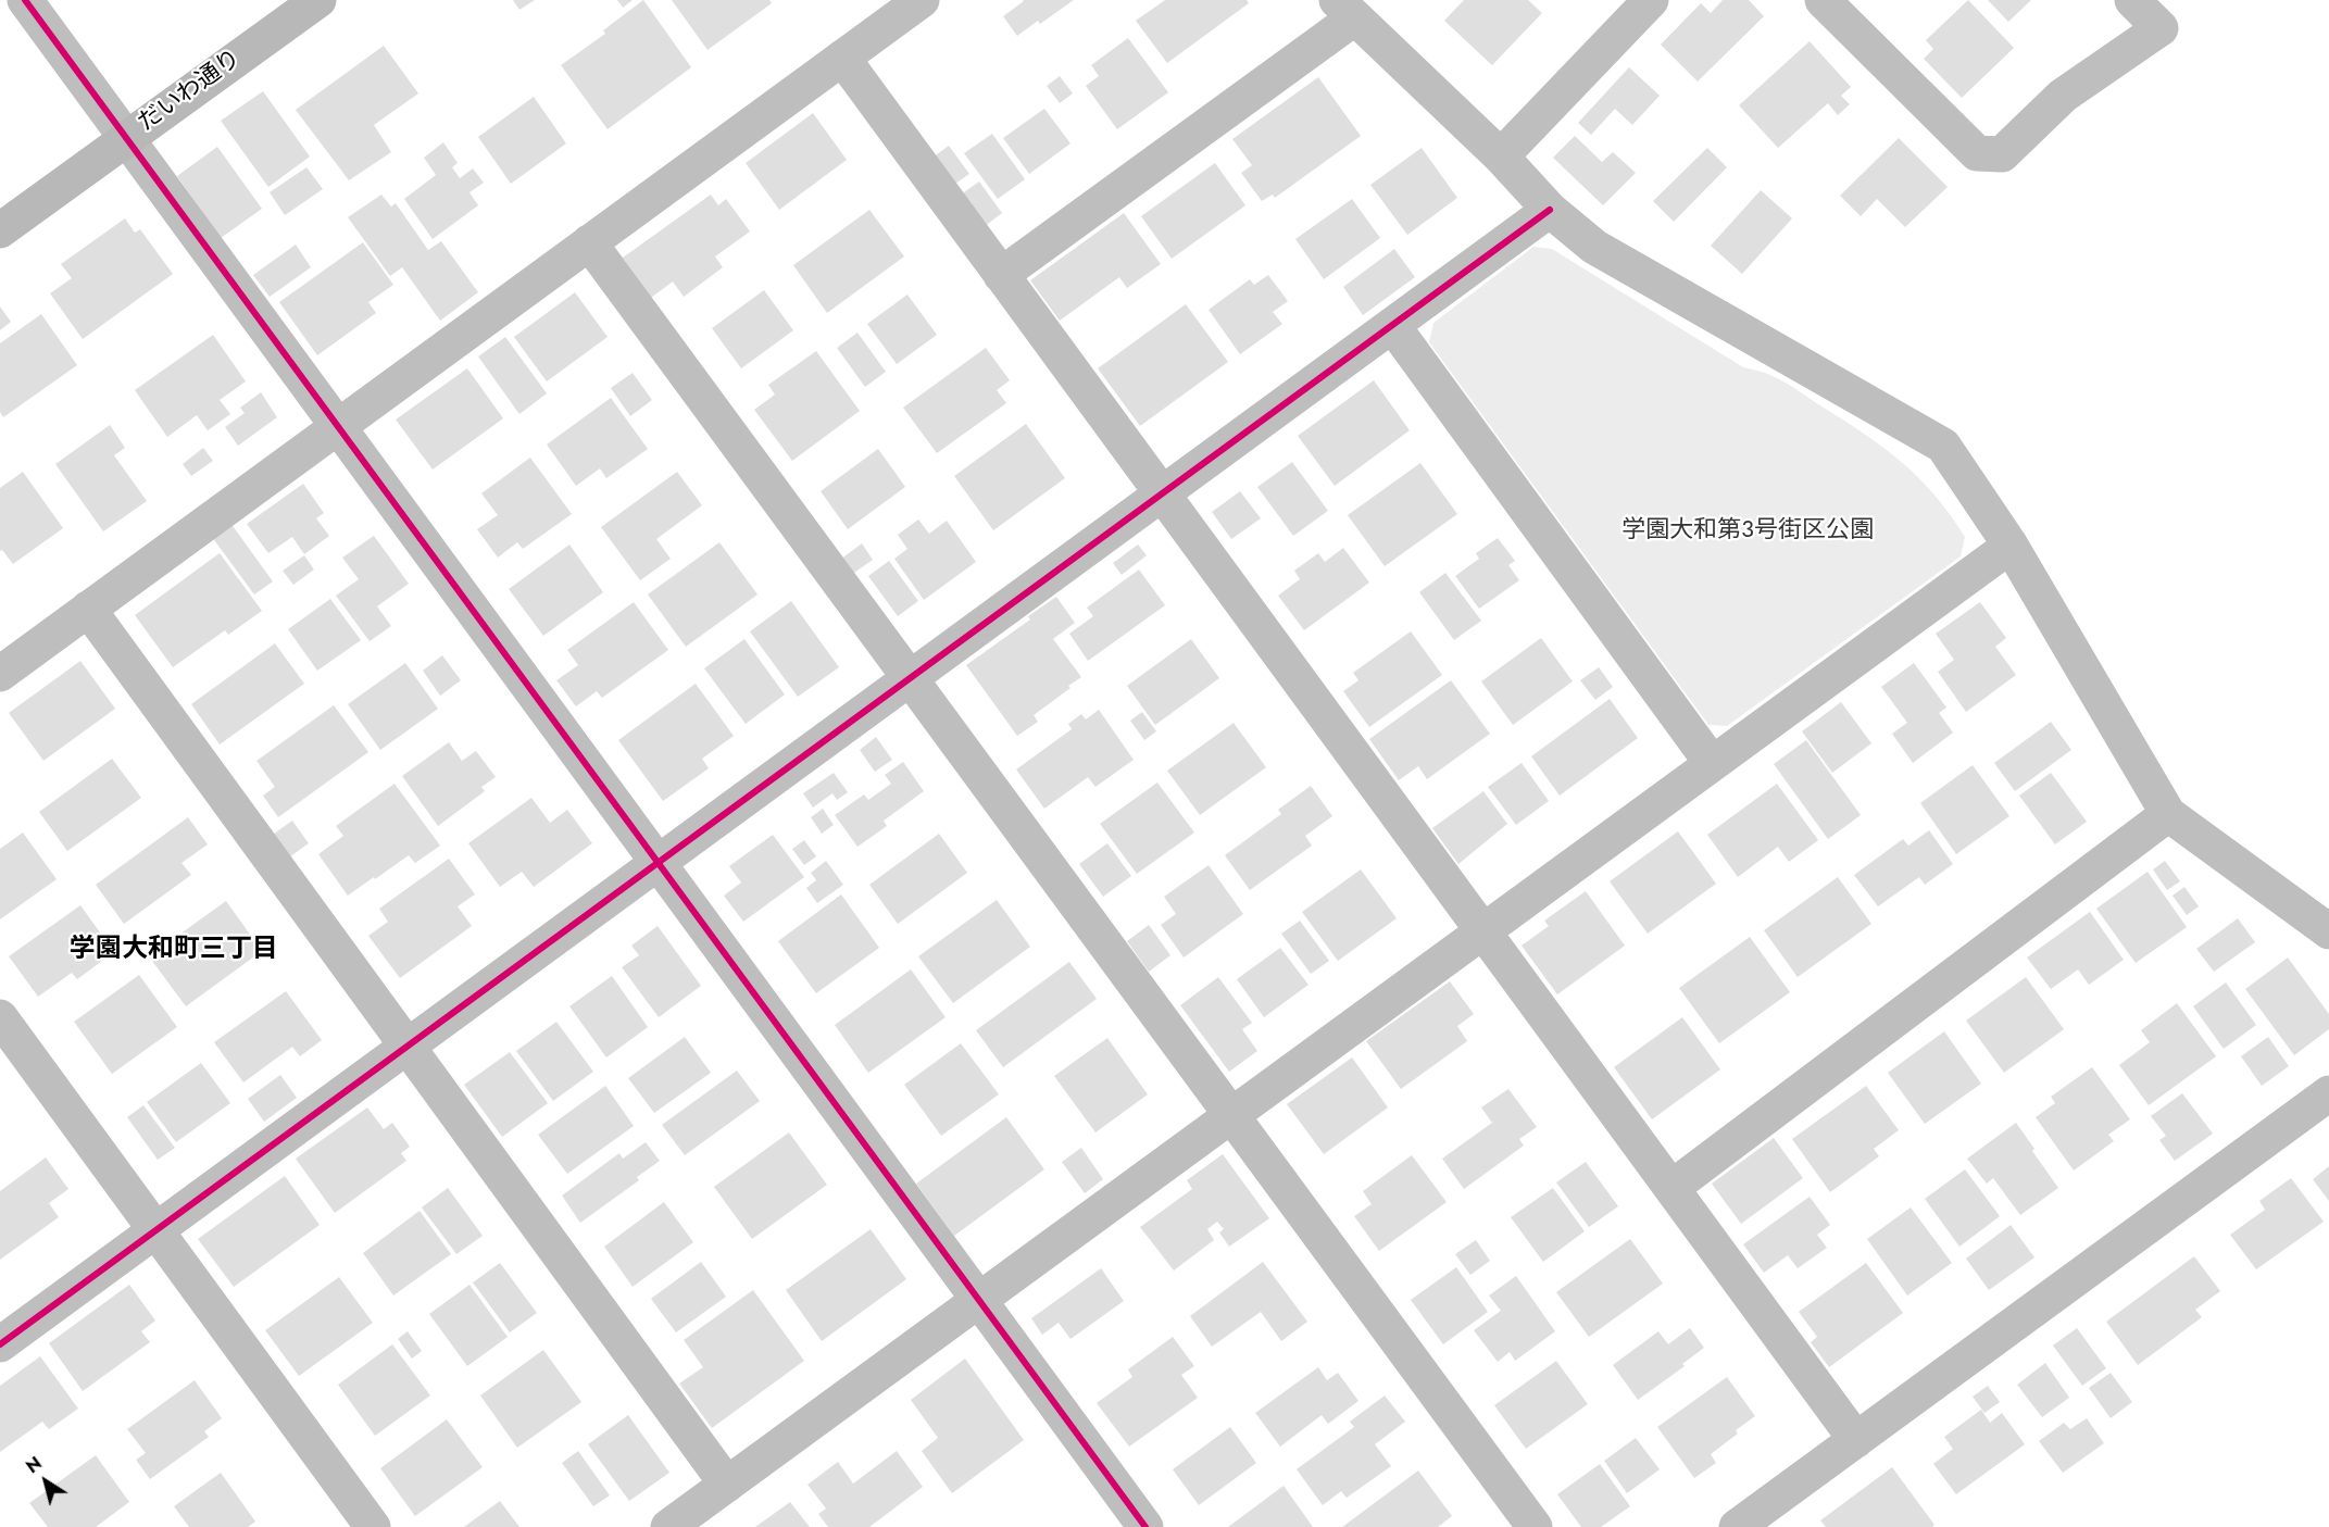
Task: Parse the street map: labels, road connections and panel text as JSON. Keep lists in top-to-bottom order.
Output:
{
  "streets": {
    "street": ["だいわ通り"]
  },
  "districts": ["学園大和町三丁目"],
  "parks": ["学園大和第3号街区公園"],
  "north": "top left"
}
